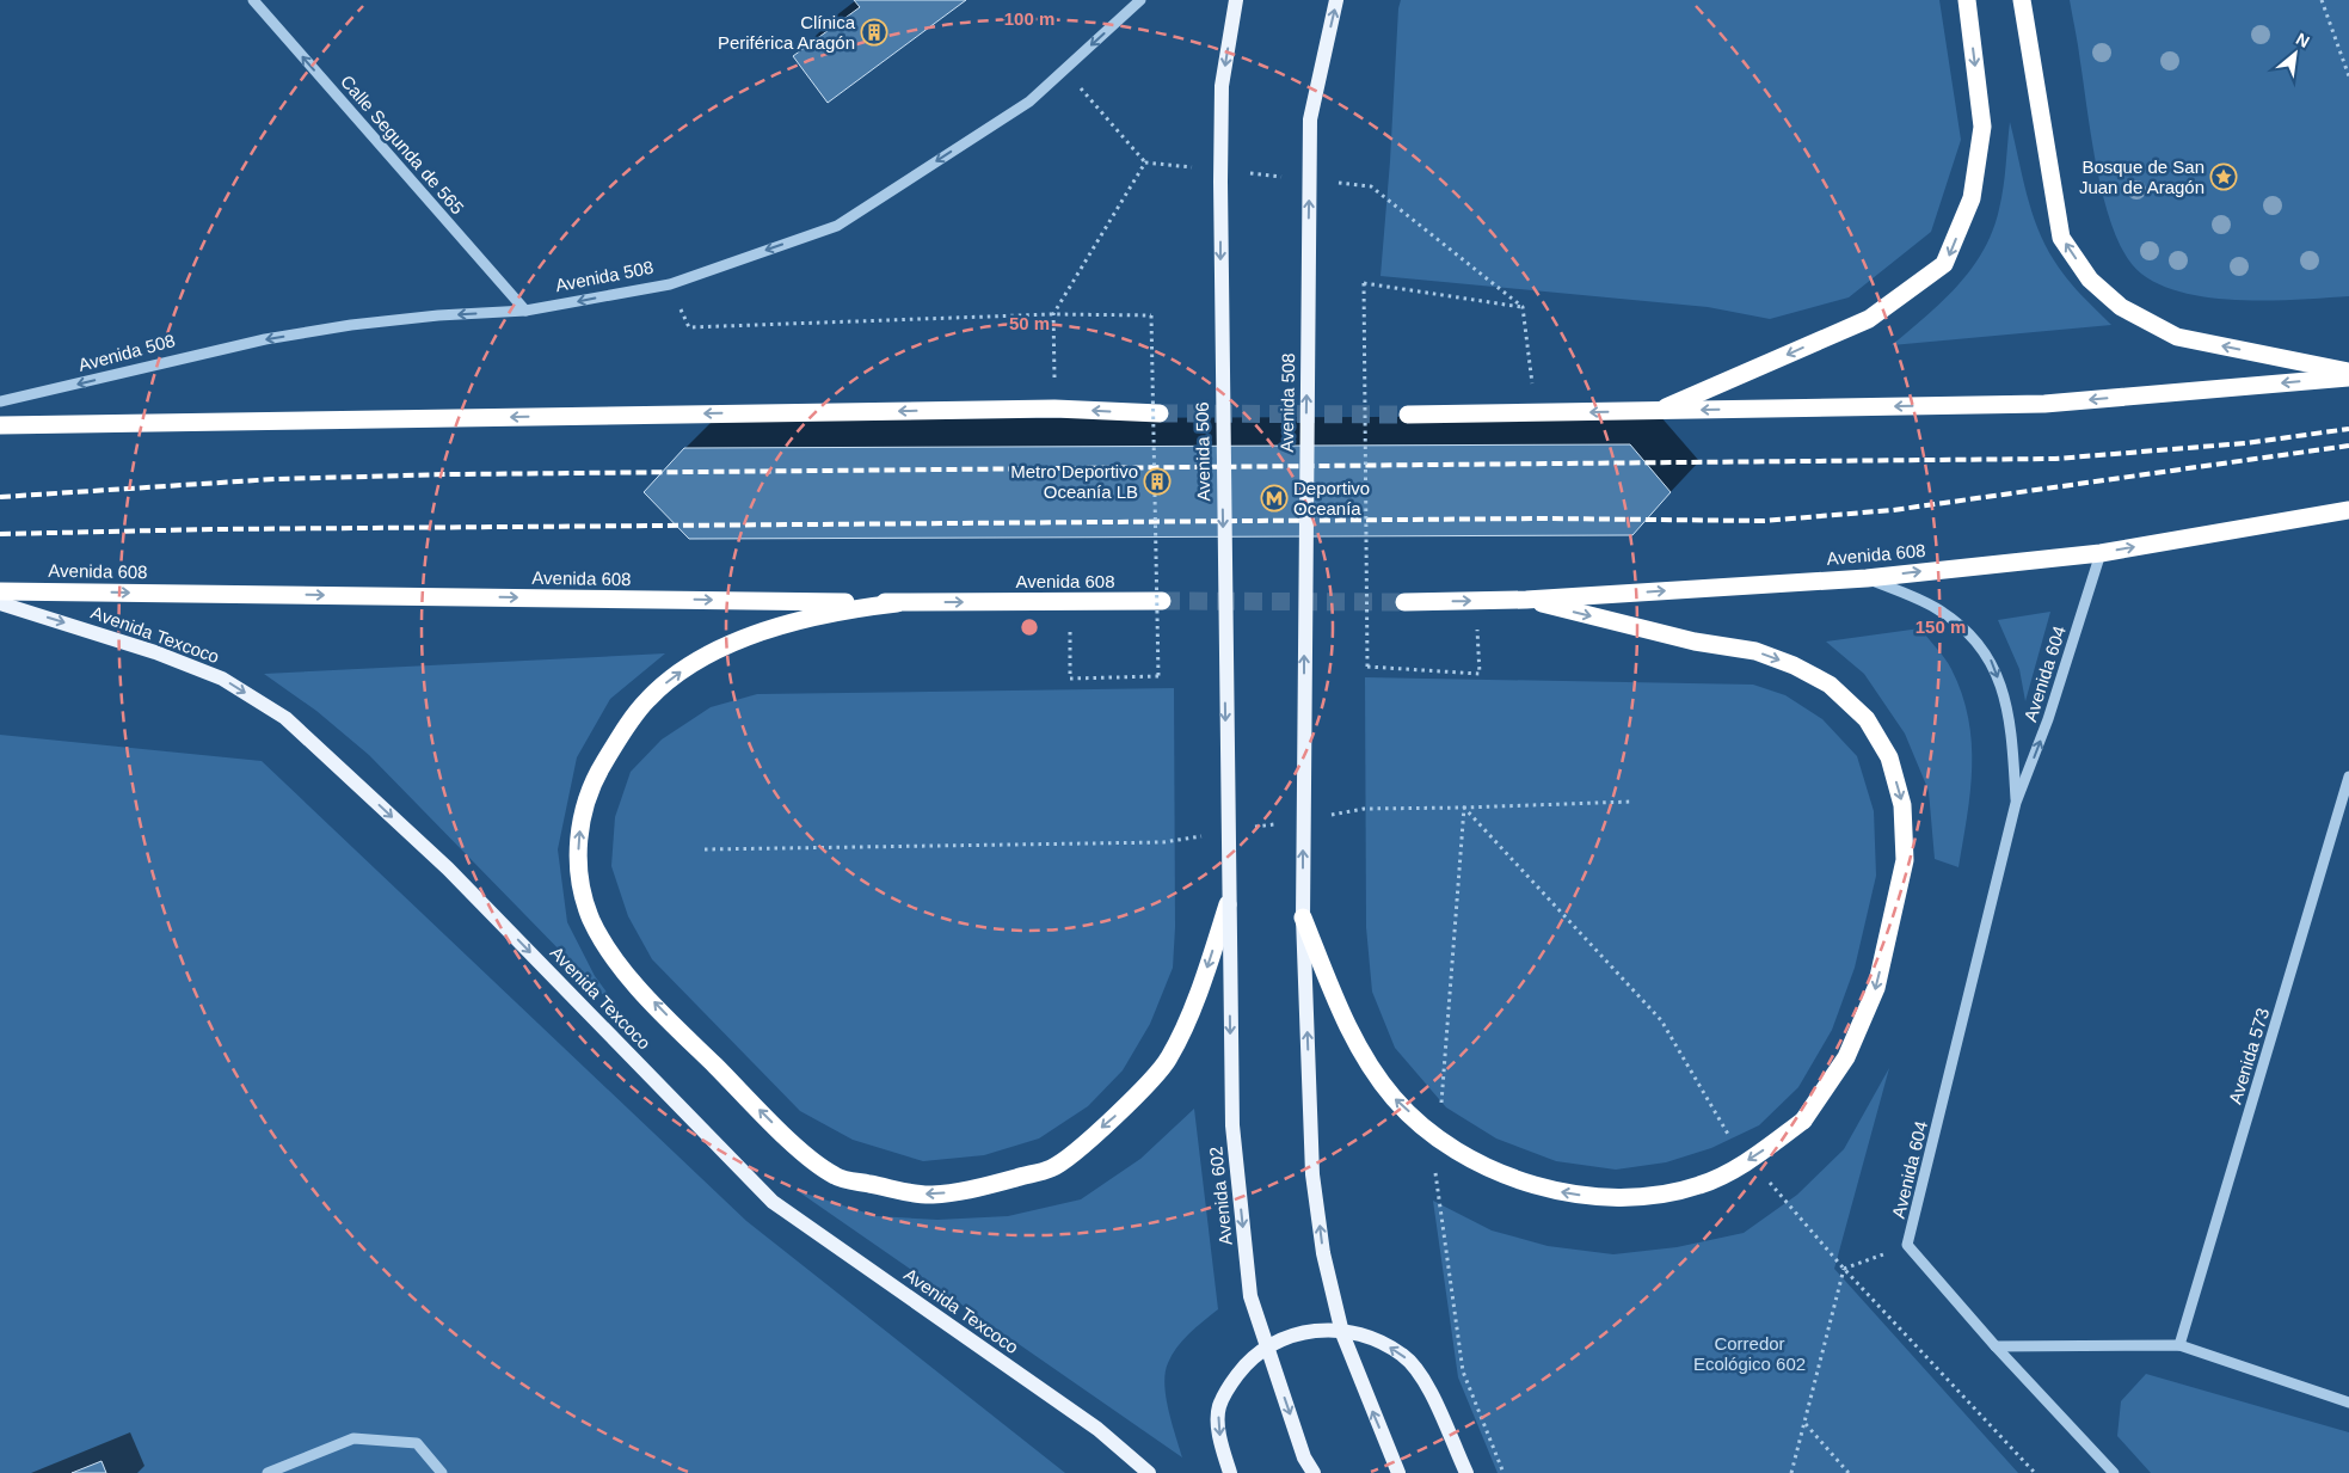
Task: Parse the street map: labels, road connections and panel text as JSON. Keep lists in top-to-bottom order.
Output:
{
  "streets": {
    "highway": ["Avenida 608"],
    "main road": [
      "Avenida 508",
      "Avenida 506",
      "Avenida Texcoco",
      "Avenida 602"
    ],
    "street": ["Calle Segunda de 565", "Avenida 604", "Avenida 573"]
  },
  "crossings": [
    ["Calle Segunda de 565", "Avenida 508"],
    ["Avenida 506", "Avenida 602"],
    ["Avenida 608", "Avenida 604"]
  ],
  "one_way": [
    "Calle Segunda de 565",
    "Avenida 506",
    "Avenida 608",
    "Avenida Texcoco"
  ],
  "parks": ["Corredor Ecológico 602"],
  "places": {
    "building": ["Clínica Periférica Aragón", "Metro Deportivo Oceanía LB"],
    "place": ["Bosque de San Juan de Aragón"],
    "metro station": ["Deportivo Oceanía"]
  },
  "north": "top right",
  "rings": ["100 m", "50 m", "150 m"]
}
